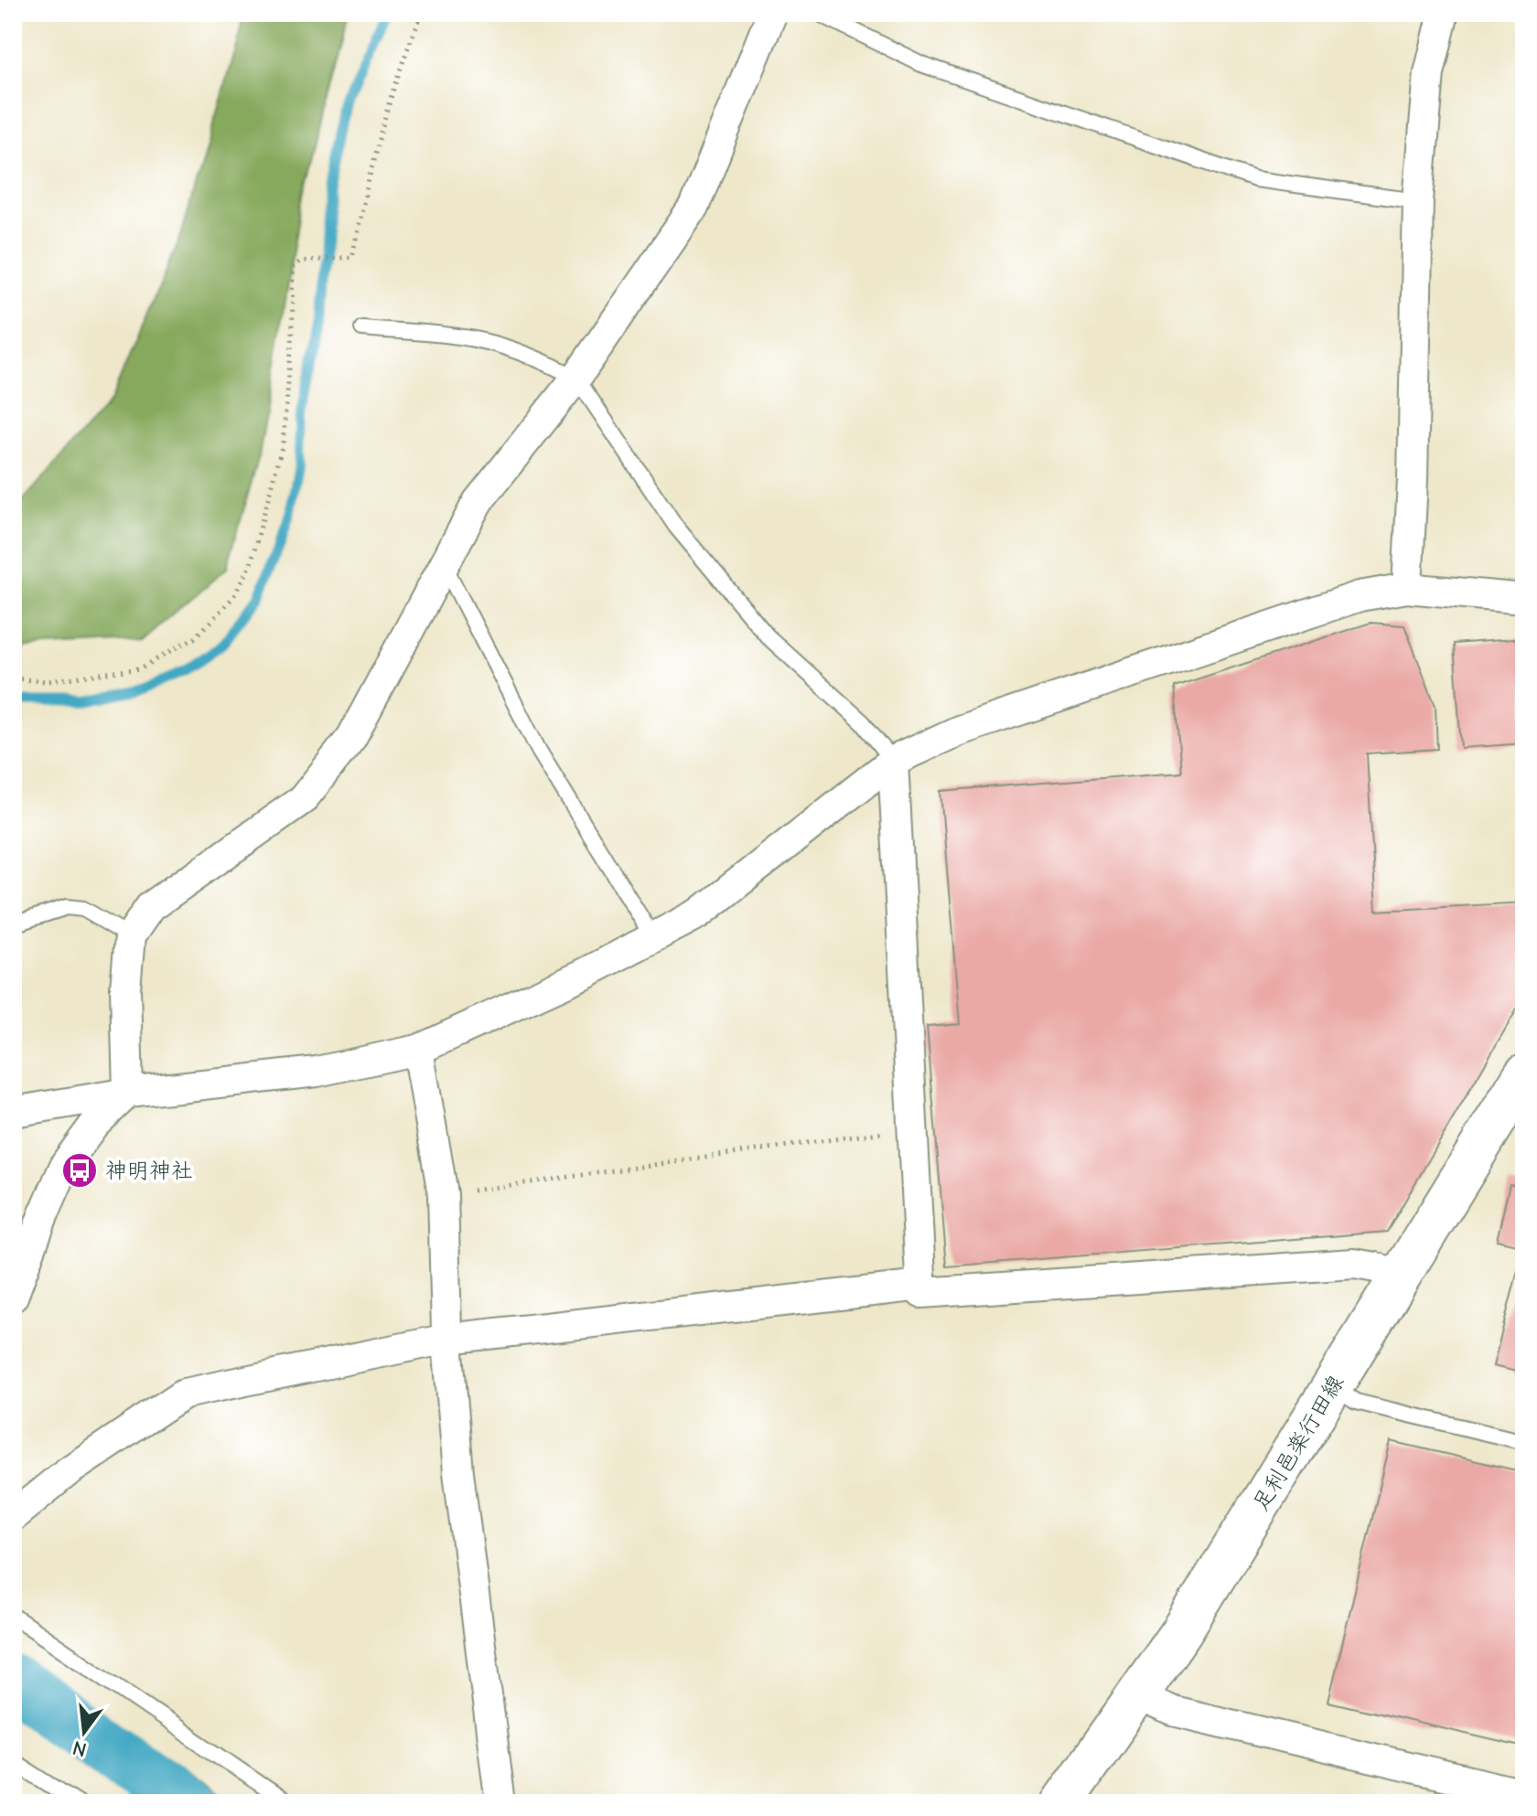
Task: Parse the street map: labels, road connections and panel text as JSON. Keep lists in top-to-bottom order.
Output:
{
  "streets": {
    "main road": ["足利邑楽行田線"]
  },
  "places": {
    "bus stop": ["神明神社"]
  },
  "north": "bottom"
}
